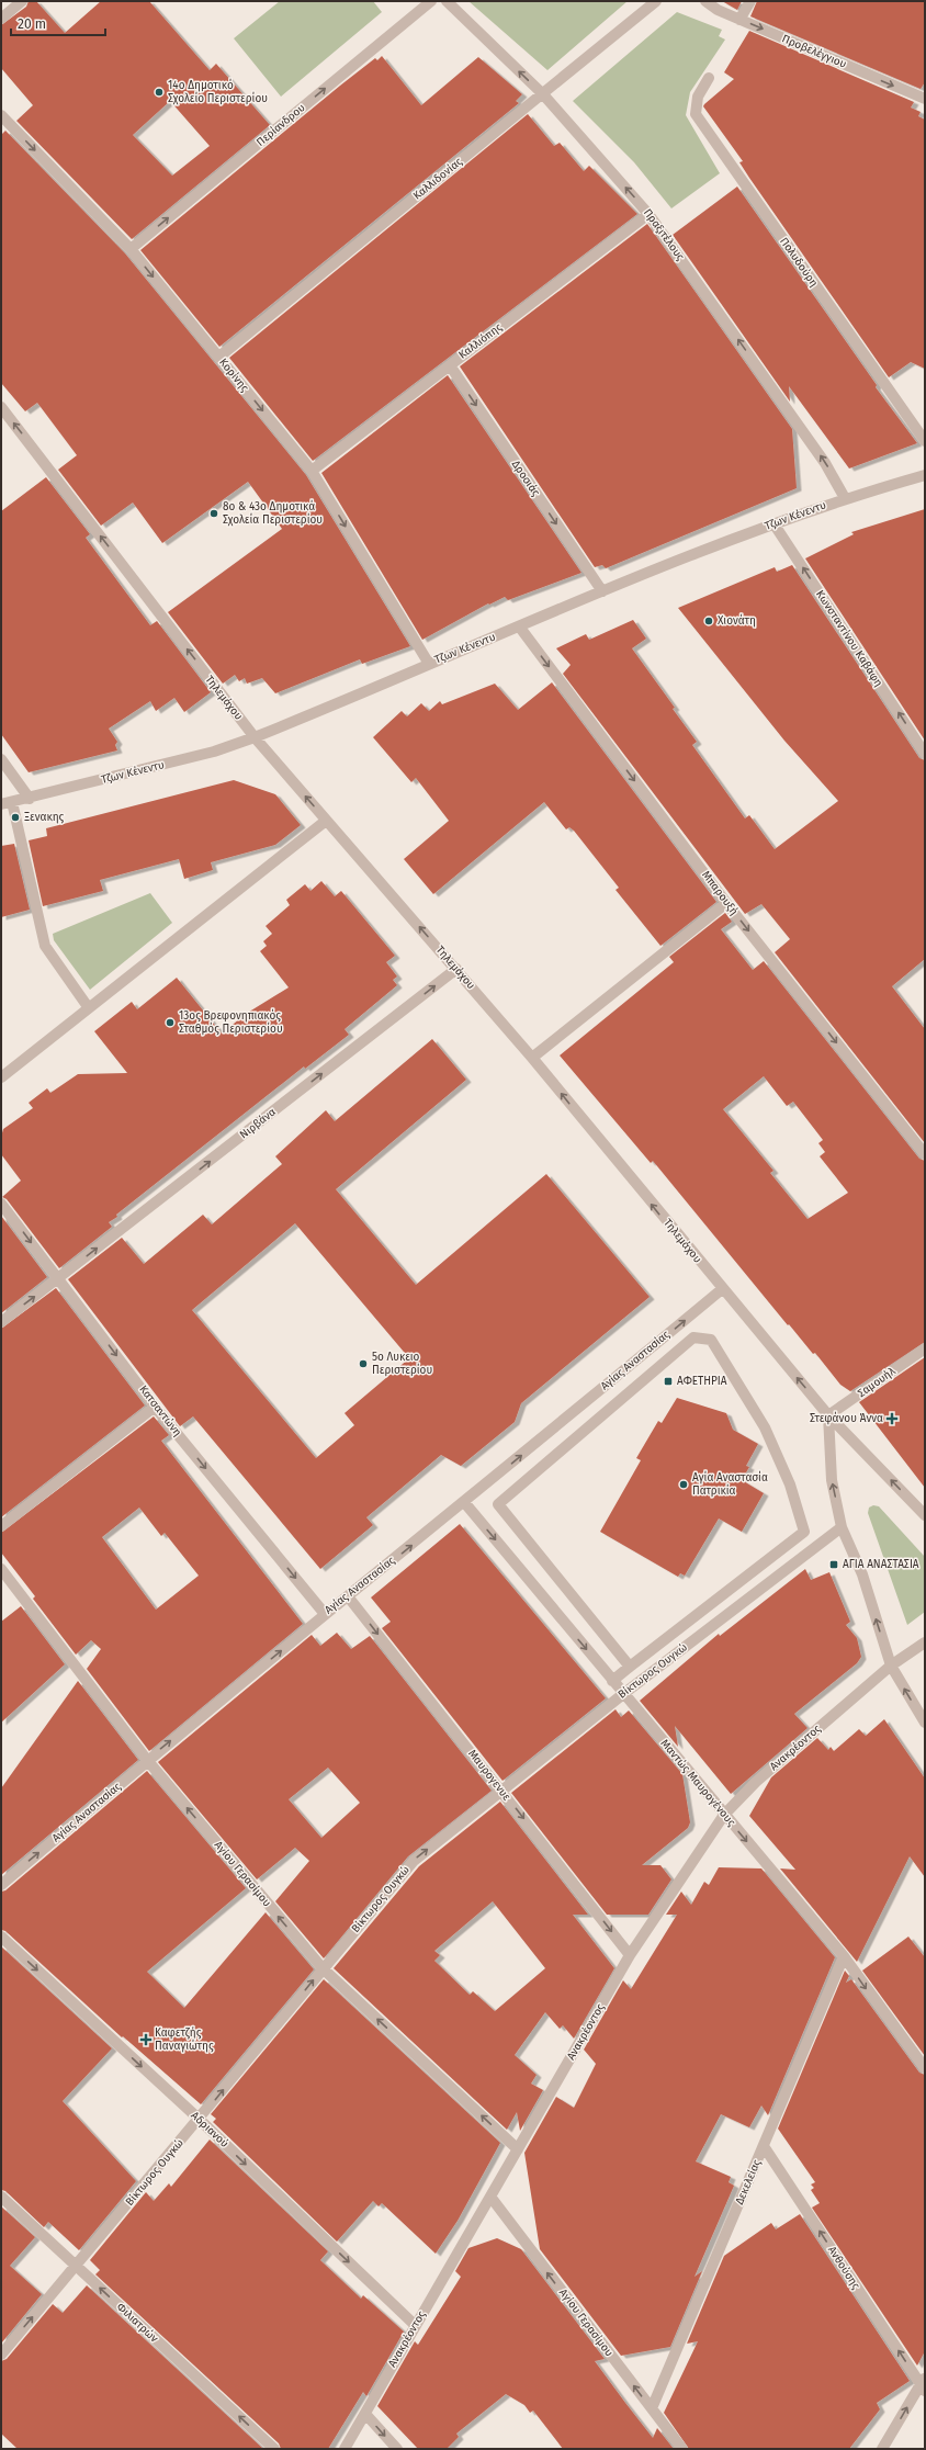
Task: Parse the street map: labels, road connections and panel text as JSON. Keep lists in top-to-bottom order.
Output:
{
  "streets": {
    "street": [
      "Προβελέγγιου",
      "Περίανδρου",
      "Καλλιδονίας",
      "Πραξιτέλους",
      "Πολυδούρη",
      "Καλλιόπης",
      "Κορίνης",
      "Δροσιάς",
      "Τζων Κένεντυ",
      "Κωνσταντίνου Καβάφη",
      "Τηλεμάχου",
      "Μπαρουξή",
      "Νιρβάνα",
      "Αγίας Αναστασίας",
      "Σαμουήλ",
      "Κατσαντώνη",
      "Βίκτωρος Ουγκώ",
      "Ανακρέοντος",
      "Μαυρογενυε",
      "Μαντώς Μαυρογένους",
      "Αγίου Γερασίμου",
      "Αδριανού",
      "Δεκελείας",
      "Ανθούσης",
      "Φιλιατρών"
    ]
  },
  "crossings": [
    ["Περίανδρου", "Κορίνης"],
    ["Καλλιδονίας", "Πραξιτέλους"],
    ["Καλλιδονίας", "Κορίνης"],
    ["Πραξιτέλους", "Καλλιόπης"],
    ["Πραξιτέλους", "Τζων Κένεντυ"],
    ["Καλλιόπης", "Κορίνης"],
    ["Καλλιόπης", "Δροσιάς"],
    ["Κορίνης", "Τζων Κένεντυ"],
    ["Δροσιάς", "Τζων Κένεντυ"],
    ["Τζων Κένεντυ", "Κωνσταντίνου Καβάφη"],
    ["Τζων Κένεντυ", "Τηλεμάχου"],
    ["Τζων Κένεντυ", "Μπαρουξή"],
    ["Τηλεμάχου", "Νιρβάνα"],
    ["Τηλεμάχου", "Αγίας Αναστασίας"],
    ["Τηλεμάχου", "Σαμουήλ"],
    ["Νιρβάνα", "Κατσαντώνη"],
    ["Αγίας Αναστασίας", "Κατσαντώνη"],
    ["Αγίας Αναστασίας", "Μαυρογενυε"],
    ["Αγίας Αναστασίας", "Μαντώς Μαυρογένους"],
    ["Αγίας Αναστασίας", "Αγίου Γερασίμου"],
    ["Βίκτωρος Ουγκώ", "Μαυρογενυε"],
    ["Βίκτωρος Ουγκώ", "Μαντώς Μαυρογένους"],
    ["Βίκτωρος Ουγκώ", "Αγίου Γερασίμου"],
    ["Βίκτωρος Ουγκώ", "Αδριανού"],
    ["Βίκτωρος Ουγκώ", "Φιλιατρών"],
    ["Ανακρέοντος", "Μαυρογενυε"],
    ["Ανακρέοντος", "Μαντώς Μαυρογένους"],
    ["Ανακρέοντος", "Αγίου Γερασίμου"],
    ["Ανακρέοντος", "Αδριανού"],
    ["Μαντώς Μαυρογένους", "Δεκελείας"],
    ["Αγίου Γερασίμου", "Δεκελείας"],
    ["Δεκελείας", "Ανθούσης"]
  ],
  "one_way": [
    "Προβελέγγιου",
    "Περίανδρου",
    "Πραξιτέλους",
    "Κορίνης",
    "Δροσιάς",
    "Κωνσταντίνου Καβάφη",
    "Τηλεμάχου",
    "Μπαρουξή",
    "Νιρβάνα",
    "Αγίας Αναστασίας",
    "Κατσαντώνη",
    "Βίκτωρος Ουγκώ",
    "Μαυρογενυε",
    "Μαντώς Μαυρογένους",
    "Αγίου Γερασίμου",
    "Αδριανού",
    "Ανθούσης",
    "Φιλιατρών"
  ],
  "places": {
    "other": [
      "14ο Δημοτικό Σχολείο Περιστερίου",
      "8ο & 43ο Δημοτικά Σχολεία Περιστερίου",
      "Χιονάτη",
      "Ξενακης",
      "13ος Βρεφονηπιακός Σταθμός Περιστερίου",
      "5ο Λυκειο Περιστερίου",
      "Αγία Αναστασία Πατρικία"
    ],
    "transit": ["ΑΦΕΤΗΡΙΑ", "ΑΓΙΑ ΑΝΑΣΤΑΣΙΑ"],
    "health": ["Στεφάνου Άννα", "Καφετζής Παναγιώτης"]
  },
  "scale_bar": "20 m"
}
